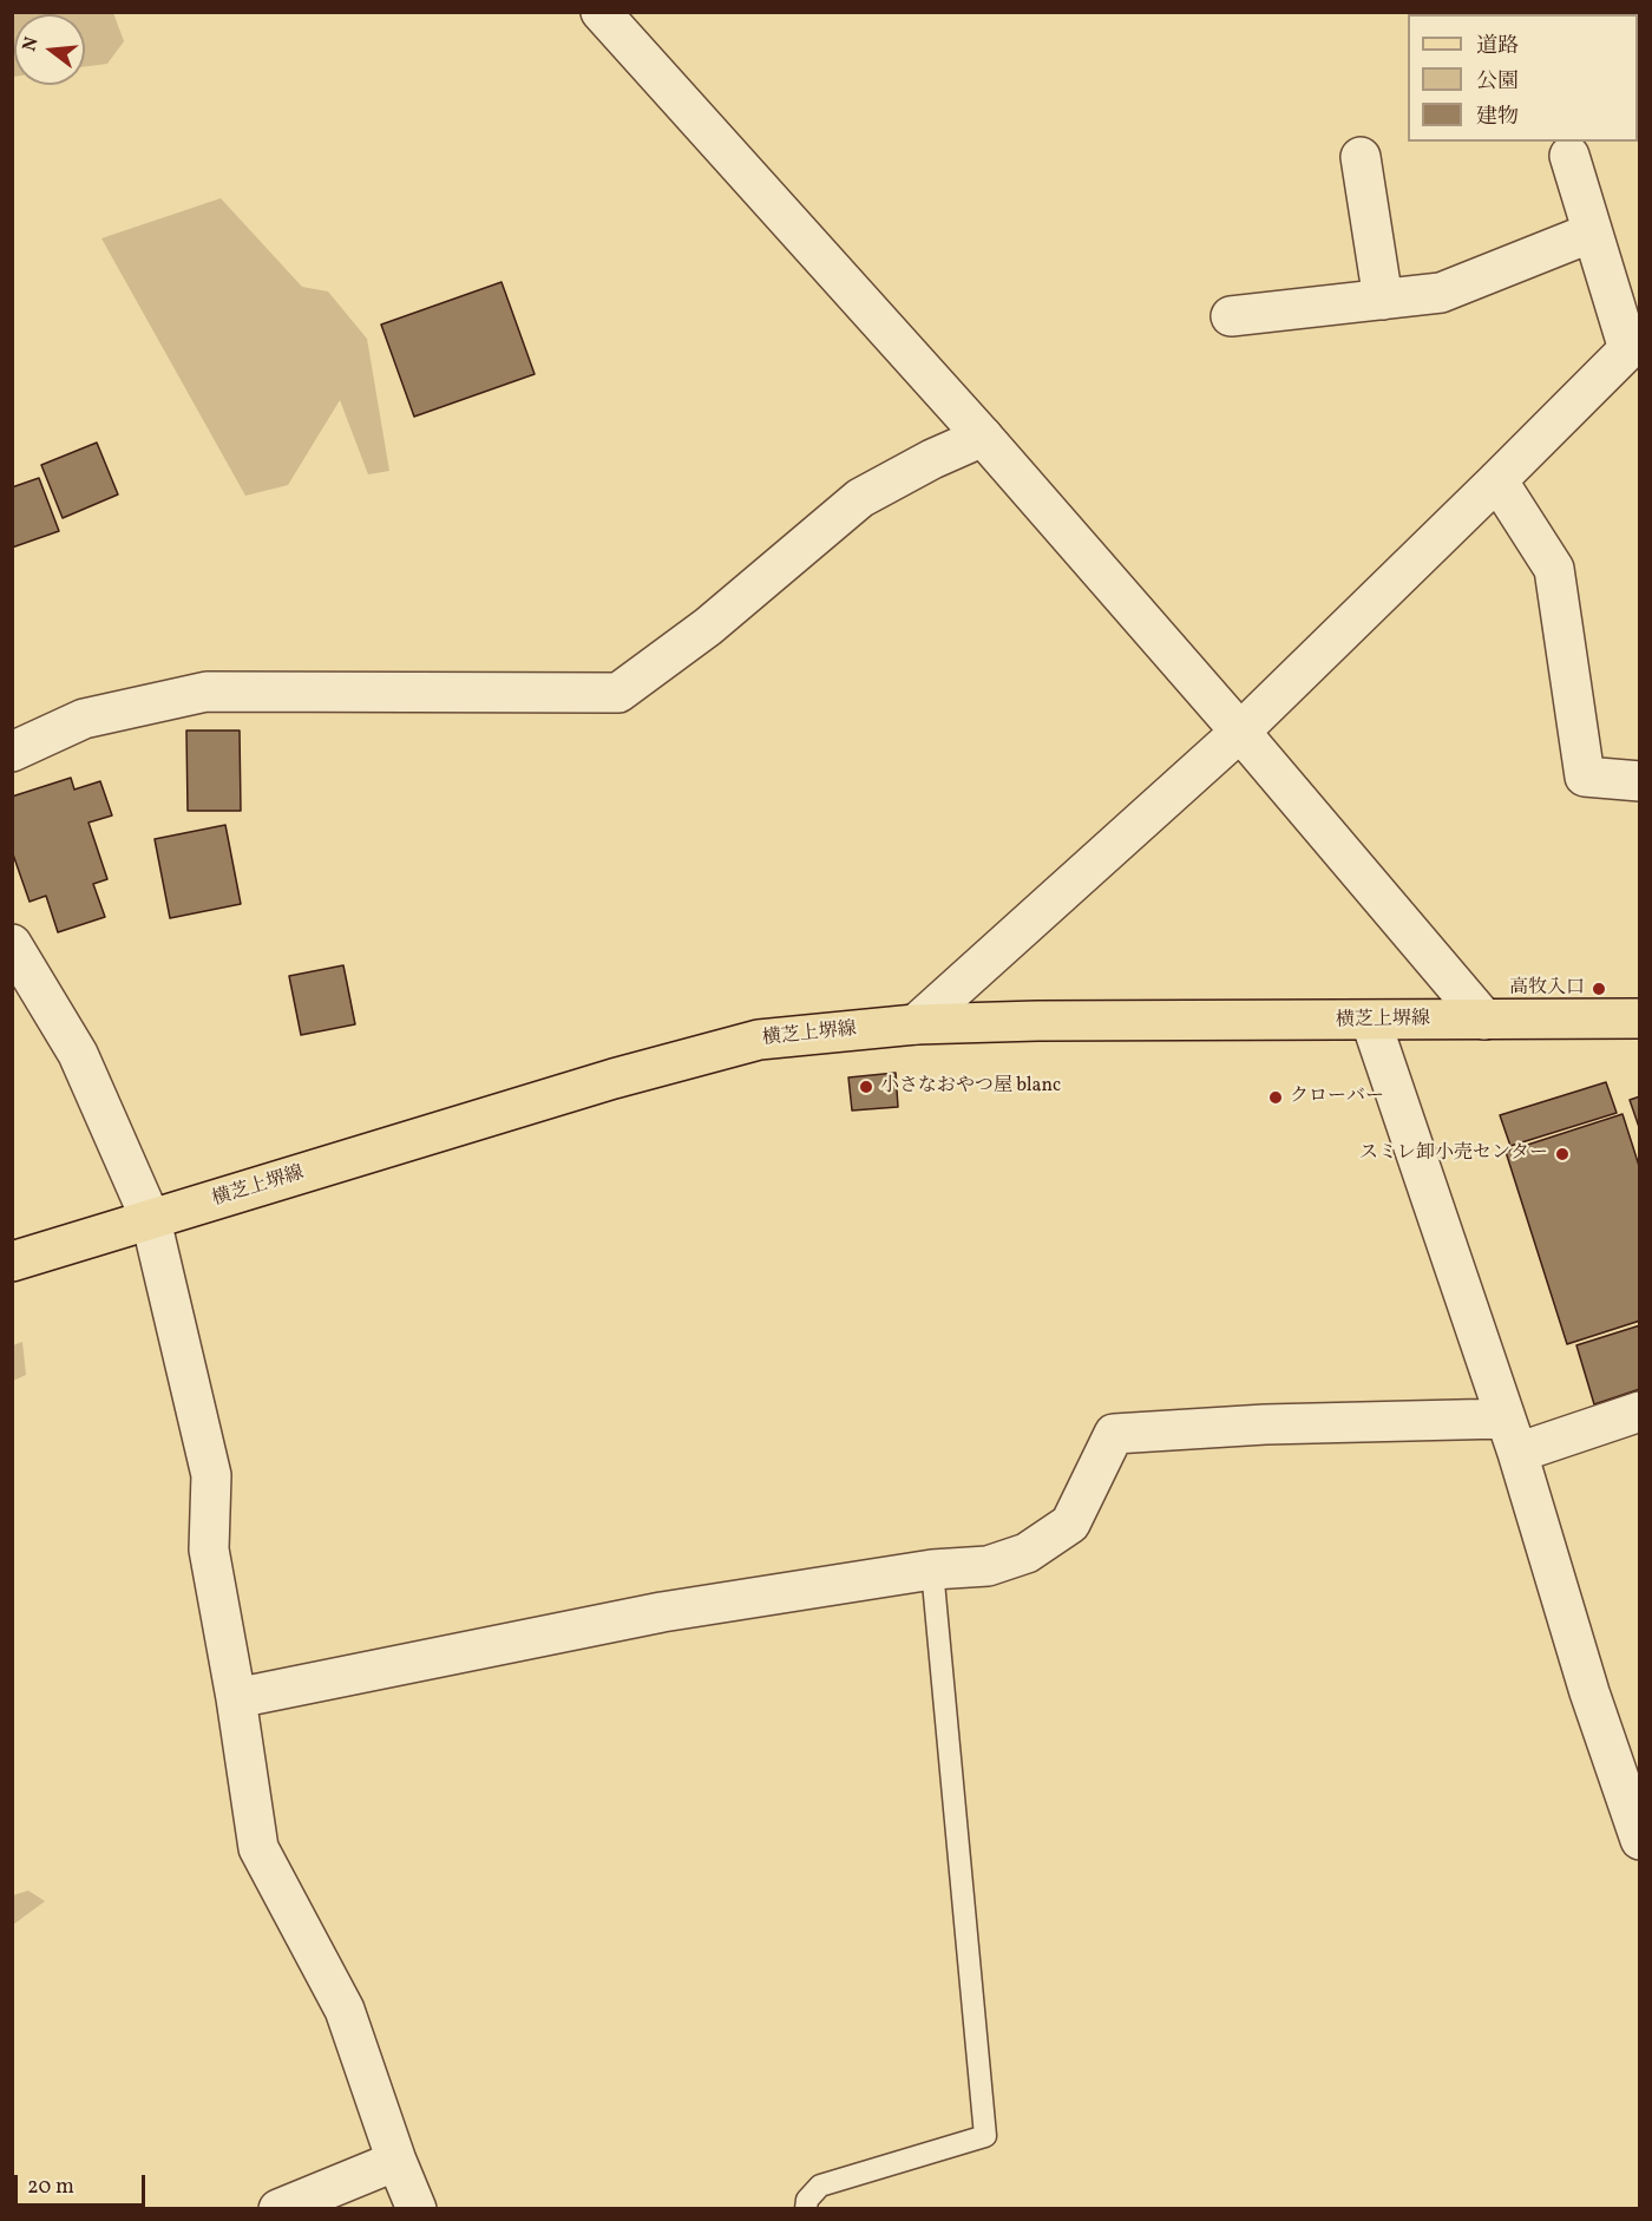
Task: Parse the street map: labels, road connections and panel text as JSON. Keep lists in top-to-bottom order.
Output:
{
  "streets": {
    "main road": ["横芝上堺線"]
  },
  "places": [
    "高牧入口",
    "小さなおやつ屋 blanc",
    "クローバー",
    "スミレ卸小売センター"
  ],
  "legend": ["道路", "公園", "建物"],
  "scale_bar": "20 m",
  "north": "left"
}
